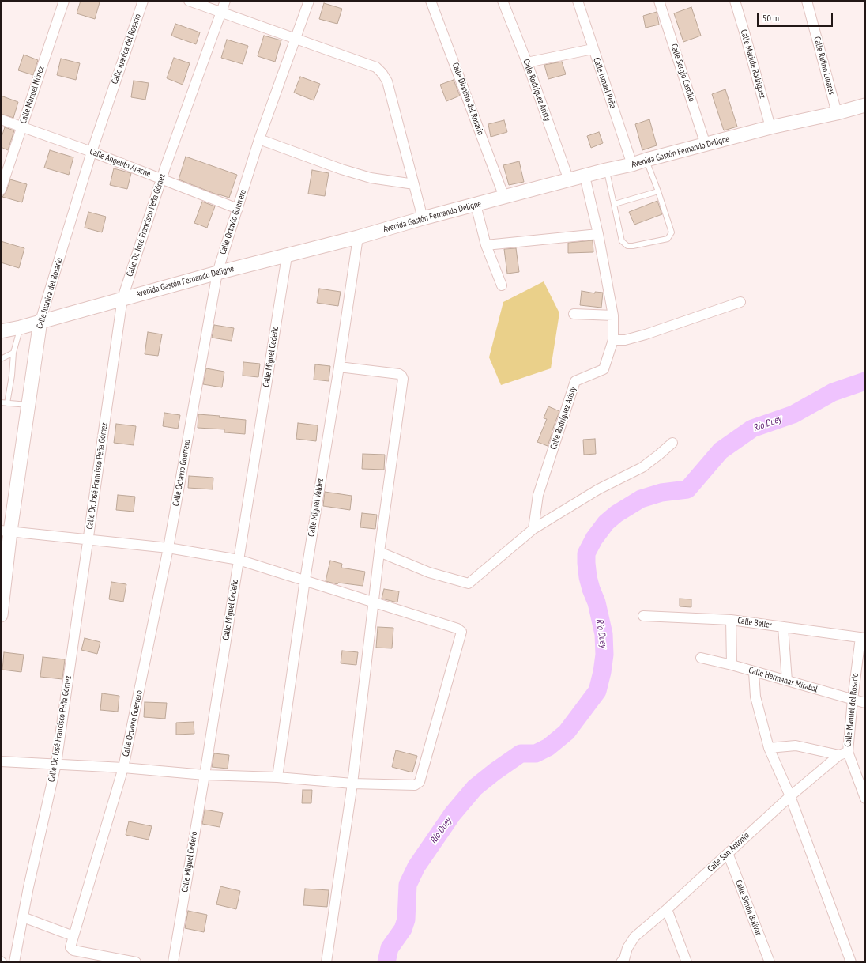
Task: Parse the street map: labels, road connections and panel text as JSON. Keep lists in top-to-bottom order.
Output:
{
  "streets": {
    "street": [
      "Calle Juanica del Rosario",
      "Calle Matilde Rodríguez",
      "Calle Rufino Linares",
      "Calle Sergio Castillo",
      "Calle Ismael Peña",
      "Calle Rodríguez Aristy",
      "Calle Manuel Núñez",
      "Calle Dionisio del Rosario",
      "Avenida Gastón Fernando Deligne",
      "Calle Angelito Arache",
      "Calle Octavio Guerrero",
      "Calle Dr. José Francisco Peña Gómez",
      "Calle Miguel Cedeño",
      "Calle Miguel Valdez",
      "Calle Beller",
      "Calle Hermanas Mirabal",
      "Calle Manuel del Rosario",
      "Calle San Antonio",
      "Calle Simón Bolívar"
    ]
  },
  "crossings": [
    ["Calle Juanica del Rosario", "Avenida Gastón Fernando Deligne"],
    ["Calle Juanica del Rosario", "Calle Angelito Arache"],
    ["Calle Matilde Rodríguez", "Avenida Gastón Fernando Deligne"],
    ["Calle Rufino Linares", "Avenida Gastón Fernando Deligne"],
    ["Calle Sergio Castillo", "Avenida Gastón Fernando Deligne"],
    ["Calle Ismael Peña", "Avenida Gastón Fernando Deligne"],
    ["Calle Rodríguez Aristy", "Avenida Gastón Fernando Deligne"],
    ["Calle Manuel Núñez", "Calle Angelito Arache"],
    ["Calle Dionisio del Rosario", "Avenida Gastón Fernando Deligne"],
    ["Avenida Gastón Fernando Deligne", "Calle Octavio Guerrero"],
    ["Avenida Gastón Fernando Deligne", "Calle Dr. José Francisco Peña Gómez"],
    ["Avenida Gastón Fernando Deligne", "Calle Miguel Cedeño"],
    ["Avenida Gastón Fernando Deligne", "Calle Miguel Valdez"],
    ["Calle Angelito Arache", "Calle Octavio Guerrero"],
    ["Calle Angelito Arache", "Calle Dr. José Francisco Peña Gómez"],
    ["Calle Beller", "Calle Manuel del Rosario"],
    ["Calle Hermanas Mirabal", "Calle Manuel del Rosario"],
    ["Calle Manuel del Rosario", "Calle San Antonio"],
    ["Calle San Antonio", "Calle Simón Bolívar"]
  ],
  "water": ["Río Duey"],
  "scale_bar": "50 m"
}
